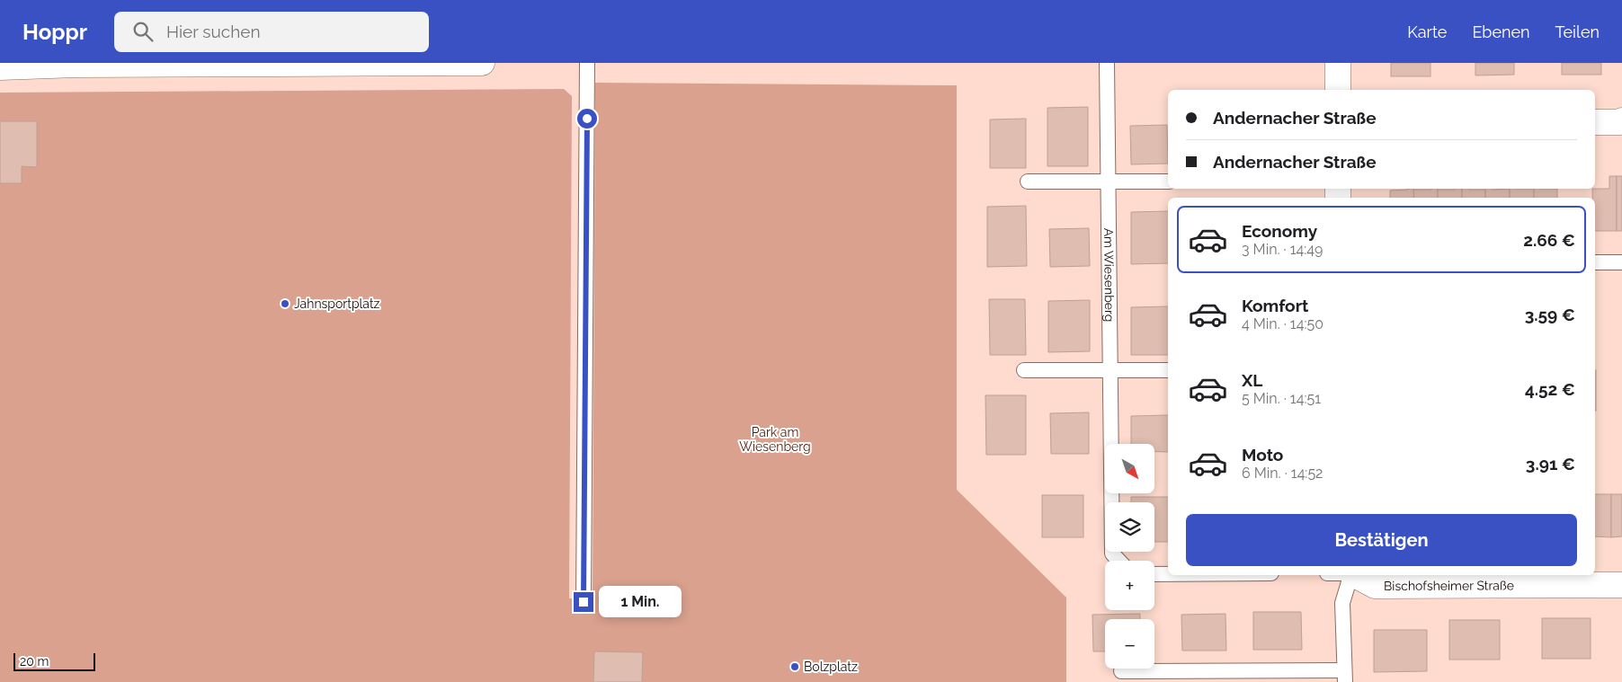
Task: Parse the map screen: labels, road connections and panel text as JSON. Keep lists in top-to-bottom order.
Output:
{
  "streets": {
    "street": ["Bischofsheimer Straße"],
    "lane": ["Am Wiesenberg"]
  },
  "parks": ["Park am Wiesenberg"],
  "places": ["Jahnsportplatz", "Bolzplatz"],
  "scale_bar": "20 m",
  "north": "bottom right",
  "page": {
    "header": "Hoppr",
    "search": "Hier suchen",
    "nav": ["Karte", "Ebenen", "Teilen"],
    "banner": ["Andernacher Straße", "Andernacher Straße"],
    "list": [
      {
        "name": "Economy",
        "note": "3 Min. · 14:49",
        "value": "2.66 €"
      },
      {
        "name": "Komfort",
        "note": "4 Min. · 14:50",
        "value": "3.59 €"
      },
      {
        "name": "XL",
        "note": "5 Min. · 14:51",
        "value": "4.52 €"
      },
      {
        "name": "Moto",
        "note": "6 Min. · 14:52",
        "value": "3.91 €"
      }
    ],
    "map_buttons": ["+", "−"],
    "buttons": "Bestätigen",
    "bubble": "1 Min.",
    "scale": "20 m"
  }
}
